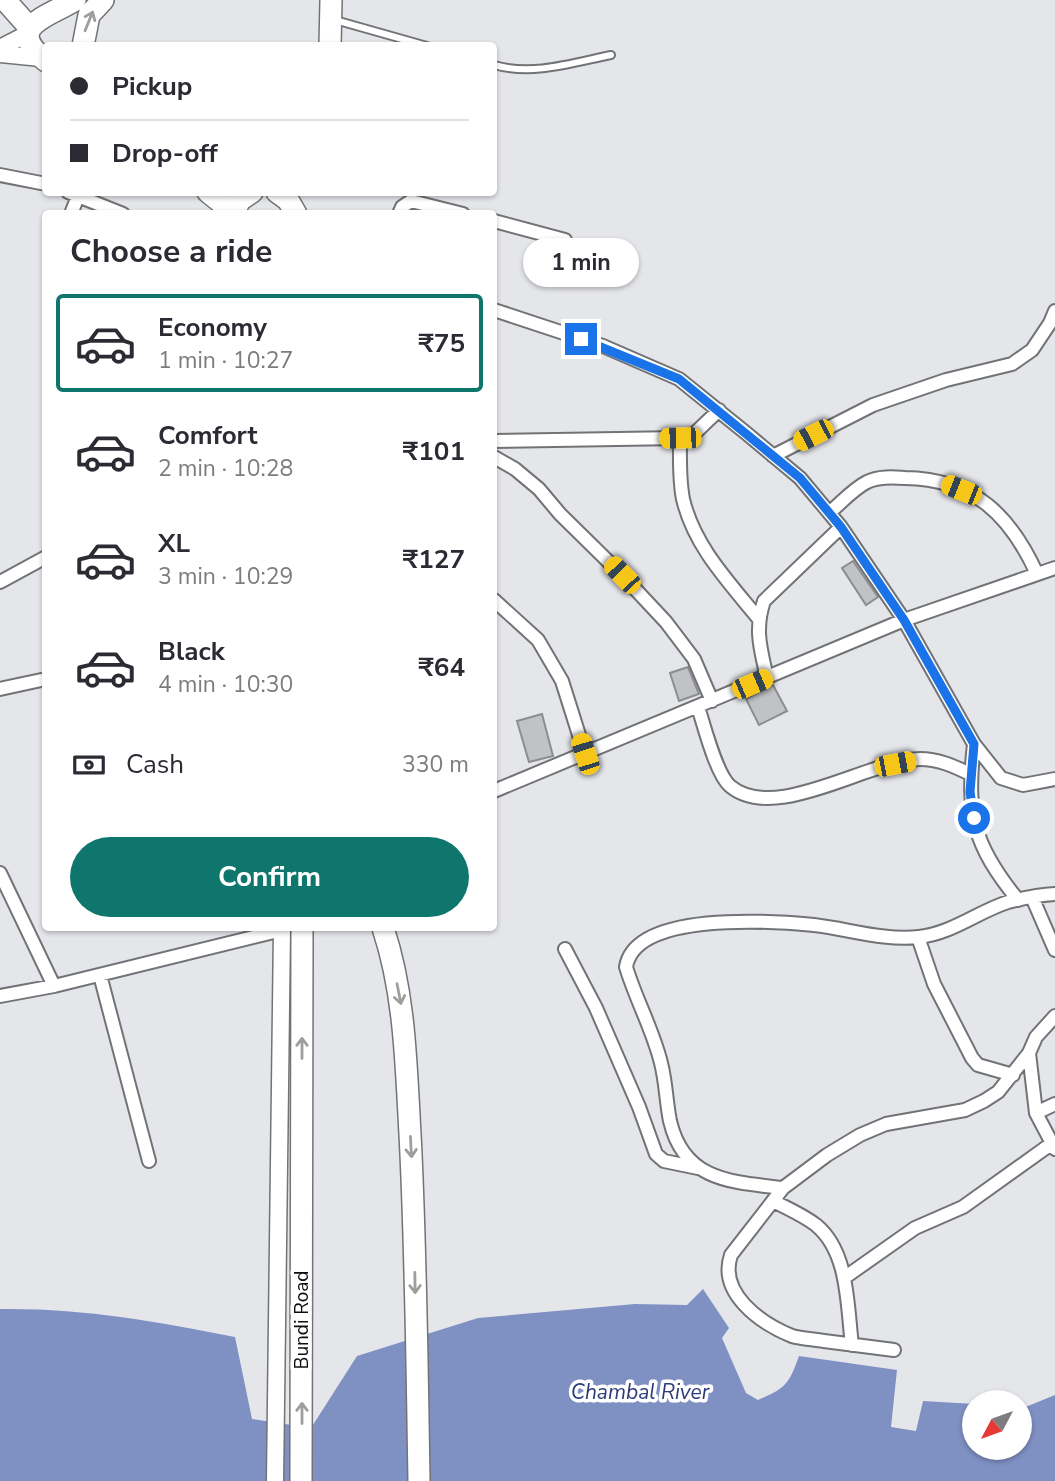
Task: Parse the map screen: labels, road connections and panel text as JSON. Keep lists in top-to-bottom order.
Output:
{
  "streets": {
    "main road": ["Bundi Road"]
  },
  "water": ["Chambal River"],
  "north": "bottom left",
  "page": {
    "banner": ["Pickup", "Drop-off"],
    "heading": "Choose a ride",
    "bubble": "1 min",
    "list": [
      {
        "name": "Economy",
        "note": "1 min · 10:27",
        "value": "₹75"
      },
      {
        "name": "Comfort",
        "note": "2 min · 10:28",
        "value": "₹101"
      },
      {
        "name": "XL",
        "note": "3 min · 10:29",
        "value": "₹127"
      },
      {
        "name": "Black",
        "note": "4 min · 10:30",
        "value": "₹64"
      }
    ],
    "pay": ["Cash", "330 m"],
    "buttons": "Confirm"
  }
}
